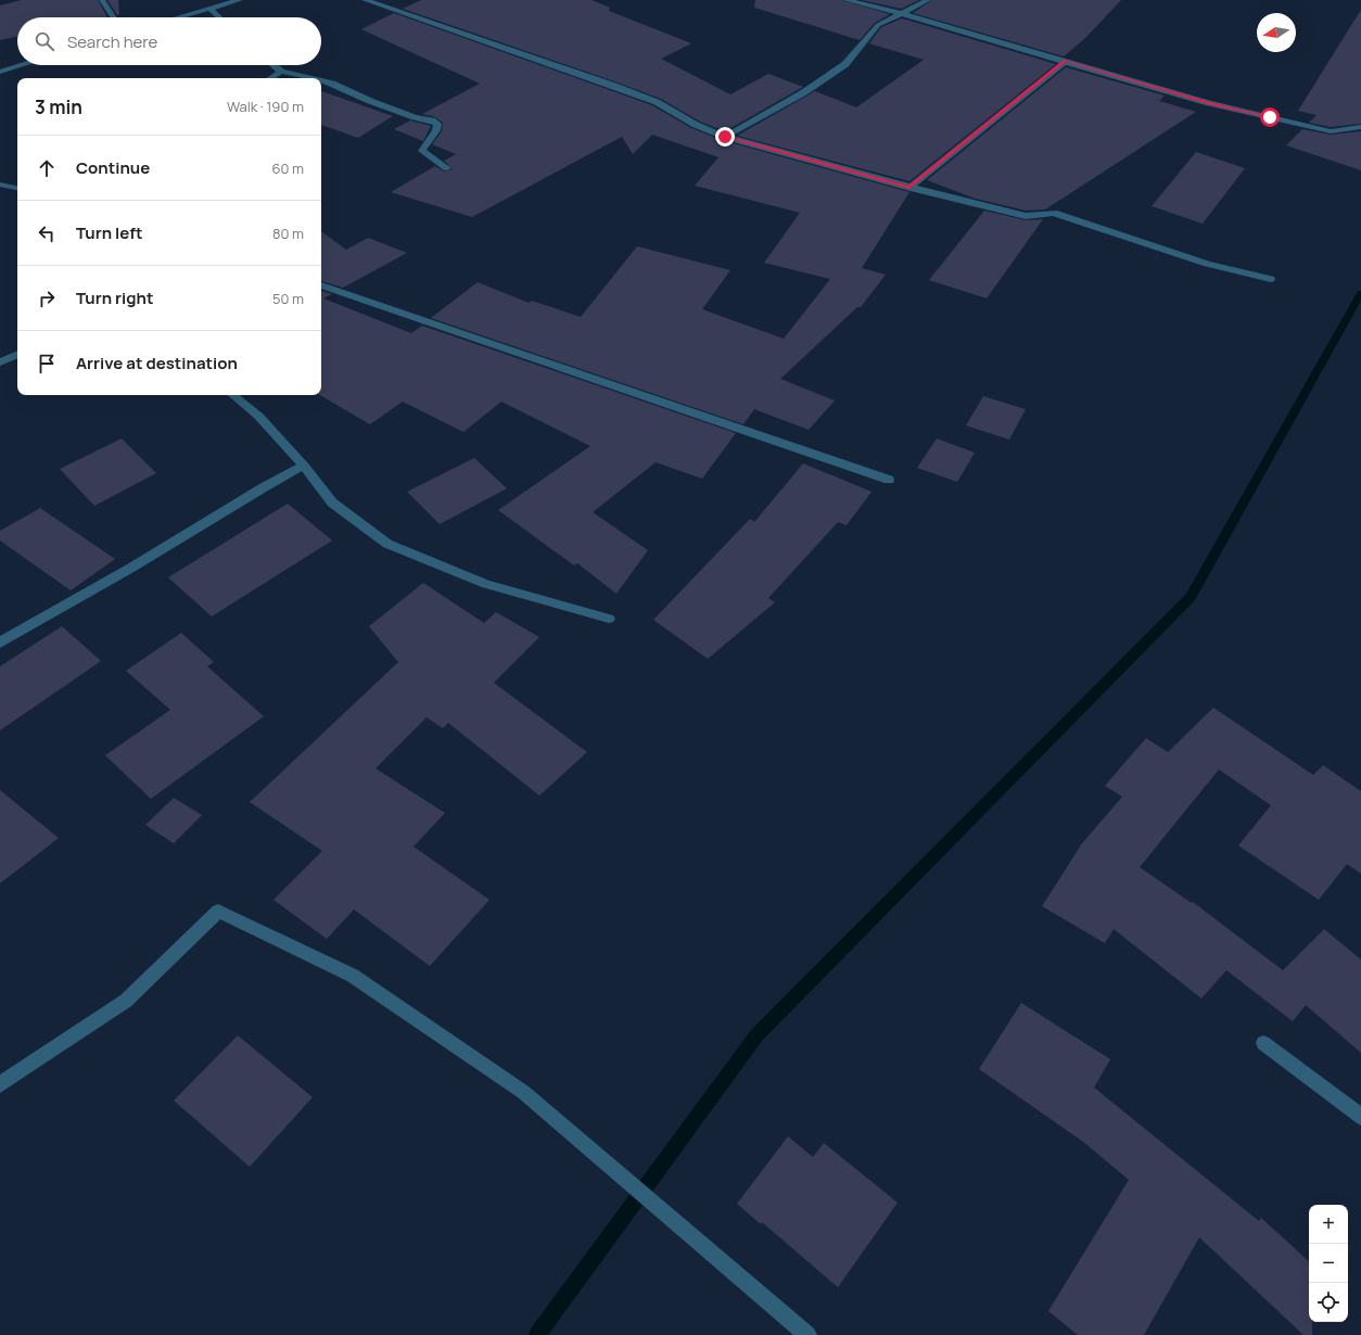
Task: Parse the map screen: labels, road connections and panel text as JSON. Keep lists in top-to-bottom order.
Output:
{
  "north": "left",
  "page": {
    "search": "Search here",
    "heading": ["3 min", "Walk · 190 m"],
    "list": [
      ["Continue", "60 m"],
      ["Turn left", "80 m"],
      ["Turn right", "50 m"],
      "Arrive at destination"
    ],
    "map_buttons": ["+", "−"]
  }
}
